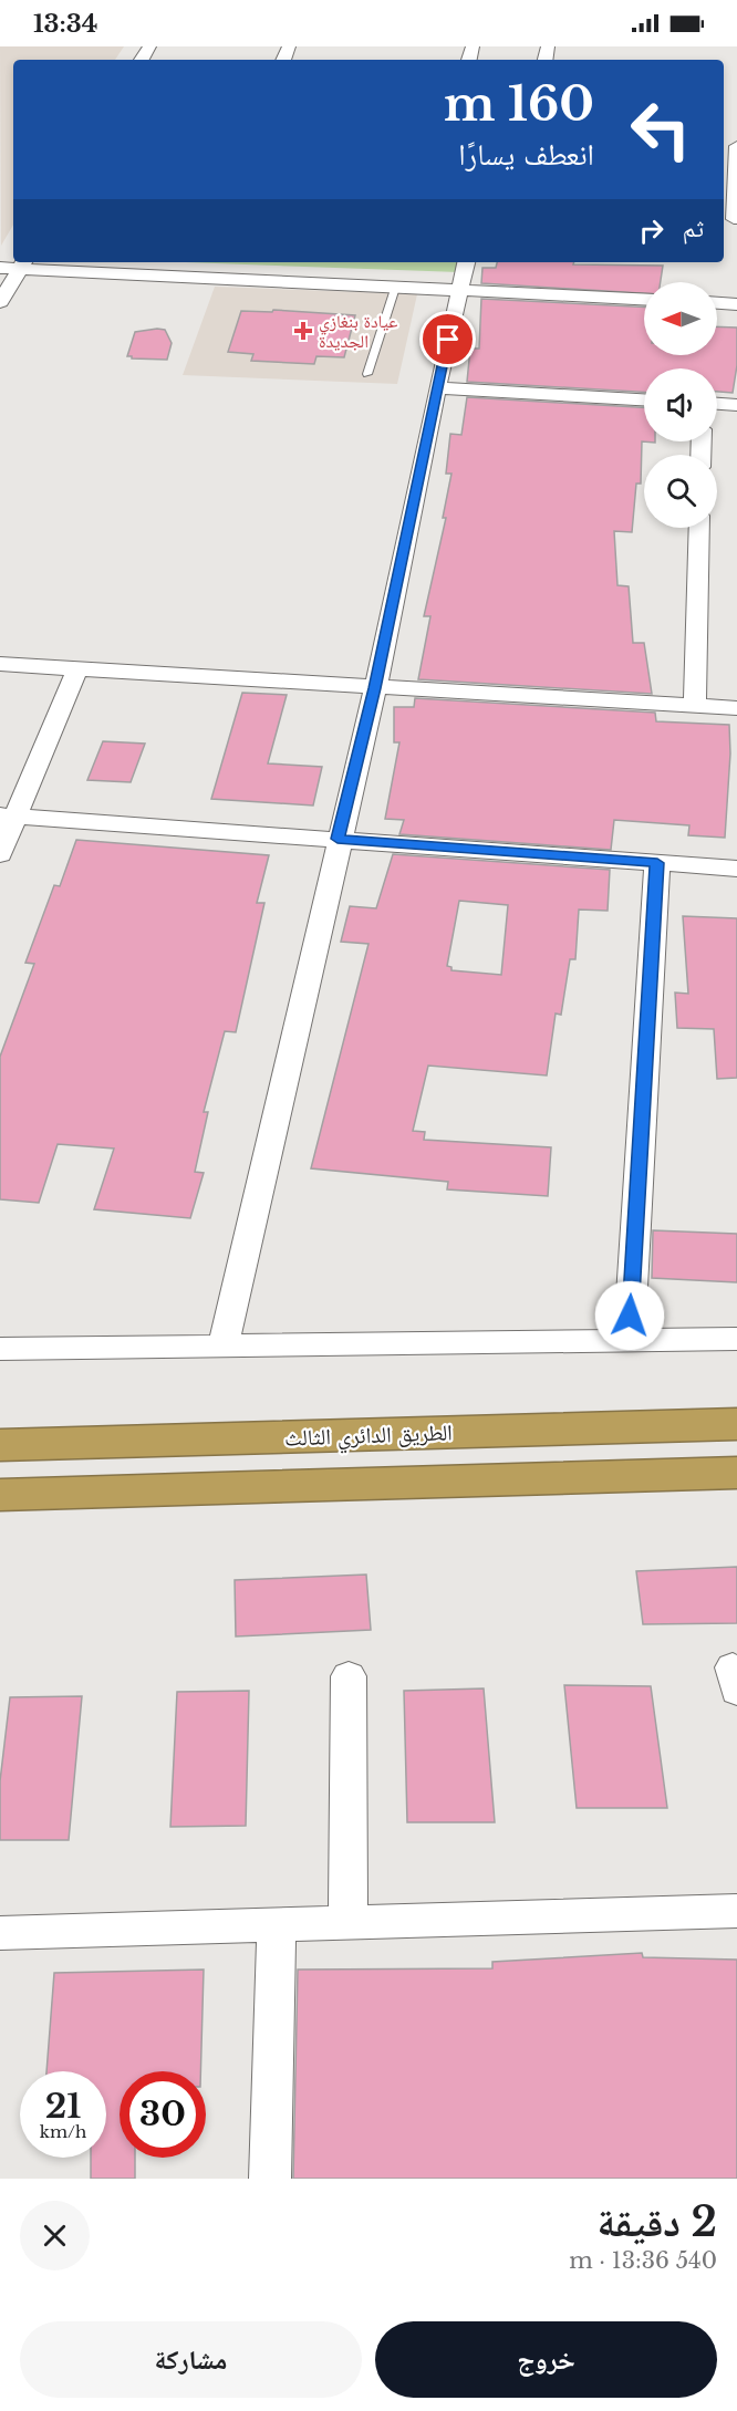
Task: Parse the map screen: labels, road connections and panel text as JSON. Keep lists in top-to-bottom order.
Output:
{
  "streets": {
    "highway": ["الطريق الدائري الثالث"]
  },
  "places": {
    "health": ["عيادة بنغازي الجديدة"]
  },
  "north": "left",
  "page": {
    "status": "13:34",
    "turn": ["160 m", "انعطف يسارًا"],
    "then": "ثم",
    "speed": "21 km/h",
    "limit": "30",
    "heading": ["2 دقيقة", "540 m · 13:36"],
    "buttons": ["خروج", "مشاركة"]
  }
}
